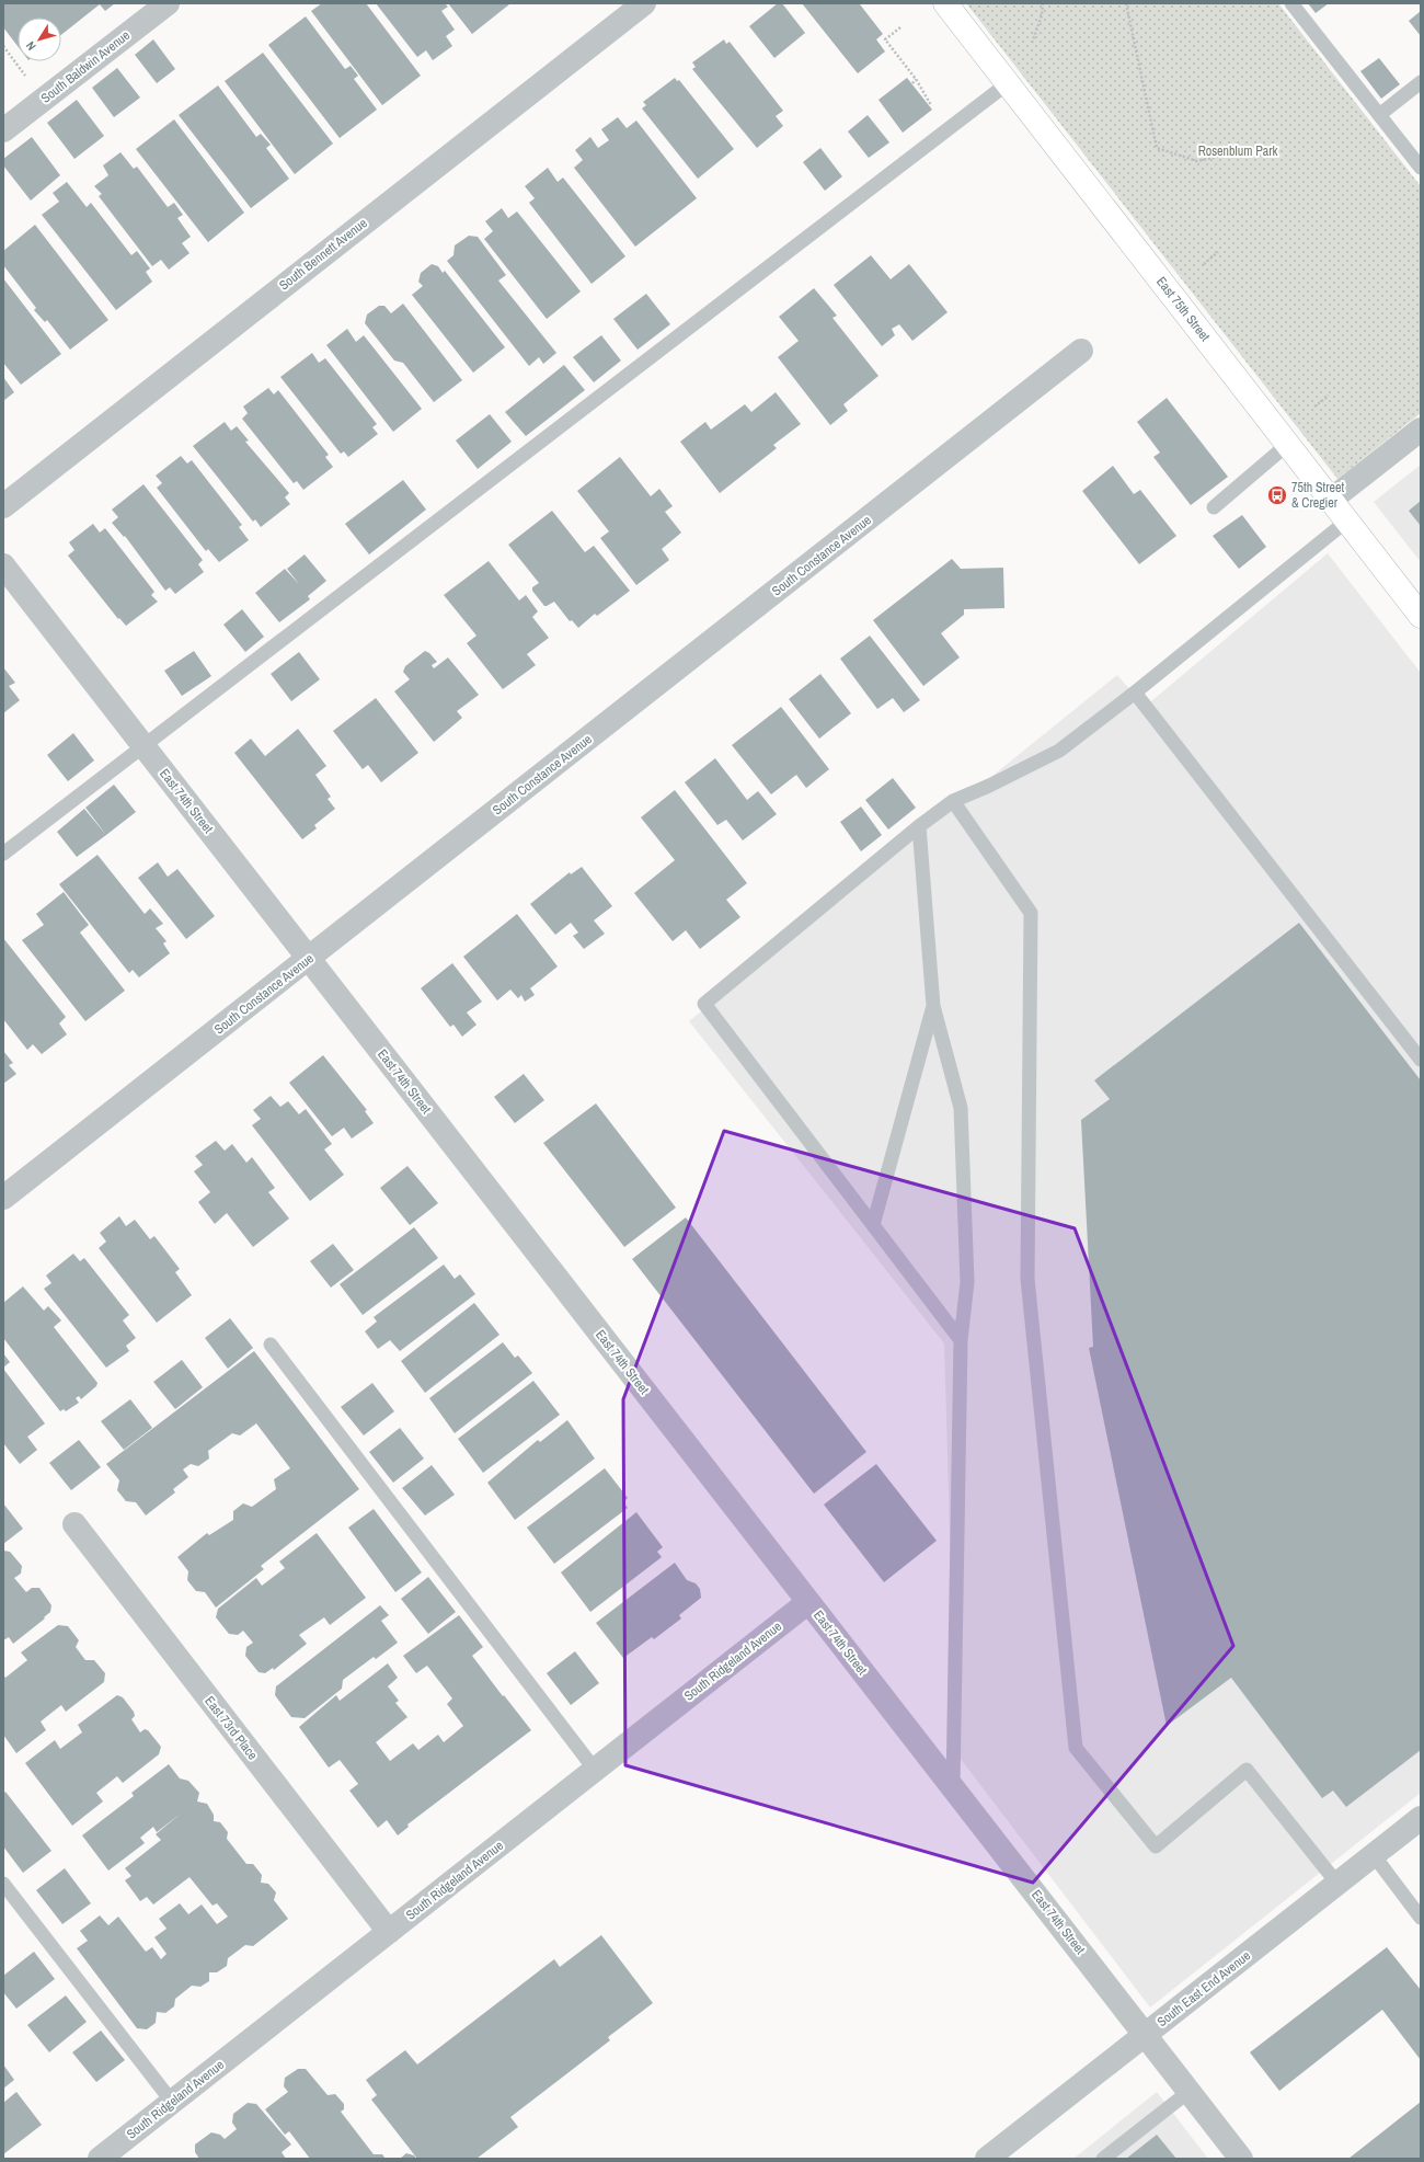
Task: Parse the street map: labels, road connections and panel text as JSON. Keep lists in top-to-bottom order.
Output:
{
  "streets": {
    "main road": ["East 75th Street"],
    "street": [
      "South Baldwin Avenue",
      "South Bennett Avenue",
      "South Constance Avenue",
      "East 74th Street",
      "South Ridgeland Avenue",
      "East 73rd Place",
      "South East End Avenue"
    ]
  },
  "crossings": [
    ["South Constance Avenue", "East 74th Street"],
    ["East 74th Street", "South Ridgeland Avenue"],
    ["East 74th Street", "South East End Avenue"],
    ["South Ridgeland Avenue", "East 73rd Place"]
  ],
  "parks": ["Rosenblum Park"],
  "places": {
    "bus stop": ["75th Street & Cregier"]
  },
  "north": "bottom left"
}
